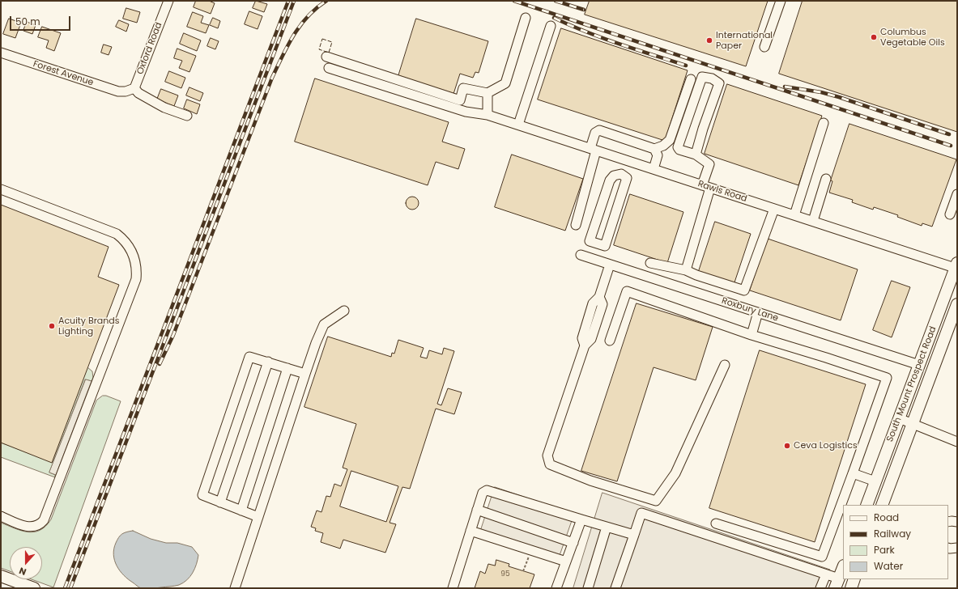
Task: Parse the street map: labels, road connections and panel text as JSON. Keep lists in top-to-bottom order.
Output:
{
  "streets": {
    "main road": ["South Mount Prospect Road"],
    "street": [
      "Oxford Road",
      "Forest Avenue",
      "Rawls Road",
      "Roxbury Lane"
    ]
  },
  "crossings": [
    ["Oxford Road", "Forest Avenue"],
    ["Rawls Road", "South Mount Prospect Road"],
    ["Roxbury Lane", "South Mount Prospect Road"]
  ],
  "places": [
    "Columbus Vegetable Oils",
    "International Paper",
    "Acuity Brands Lighting",
    "Ceva Logistics"
  ],
  "house_numbers": ["95"],
  "legend": [
    "Road",
    "Railway",
    "Park",
    "Water"
  ],
  "scale_bar": "50 m",
  "north": "bottom"
}
